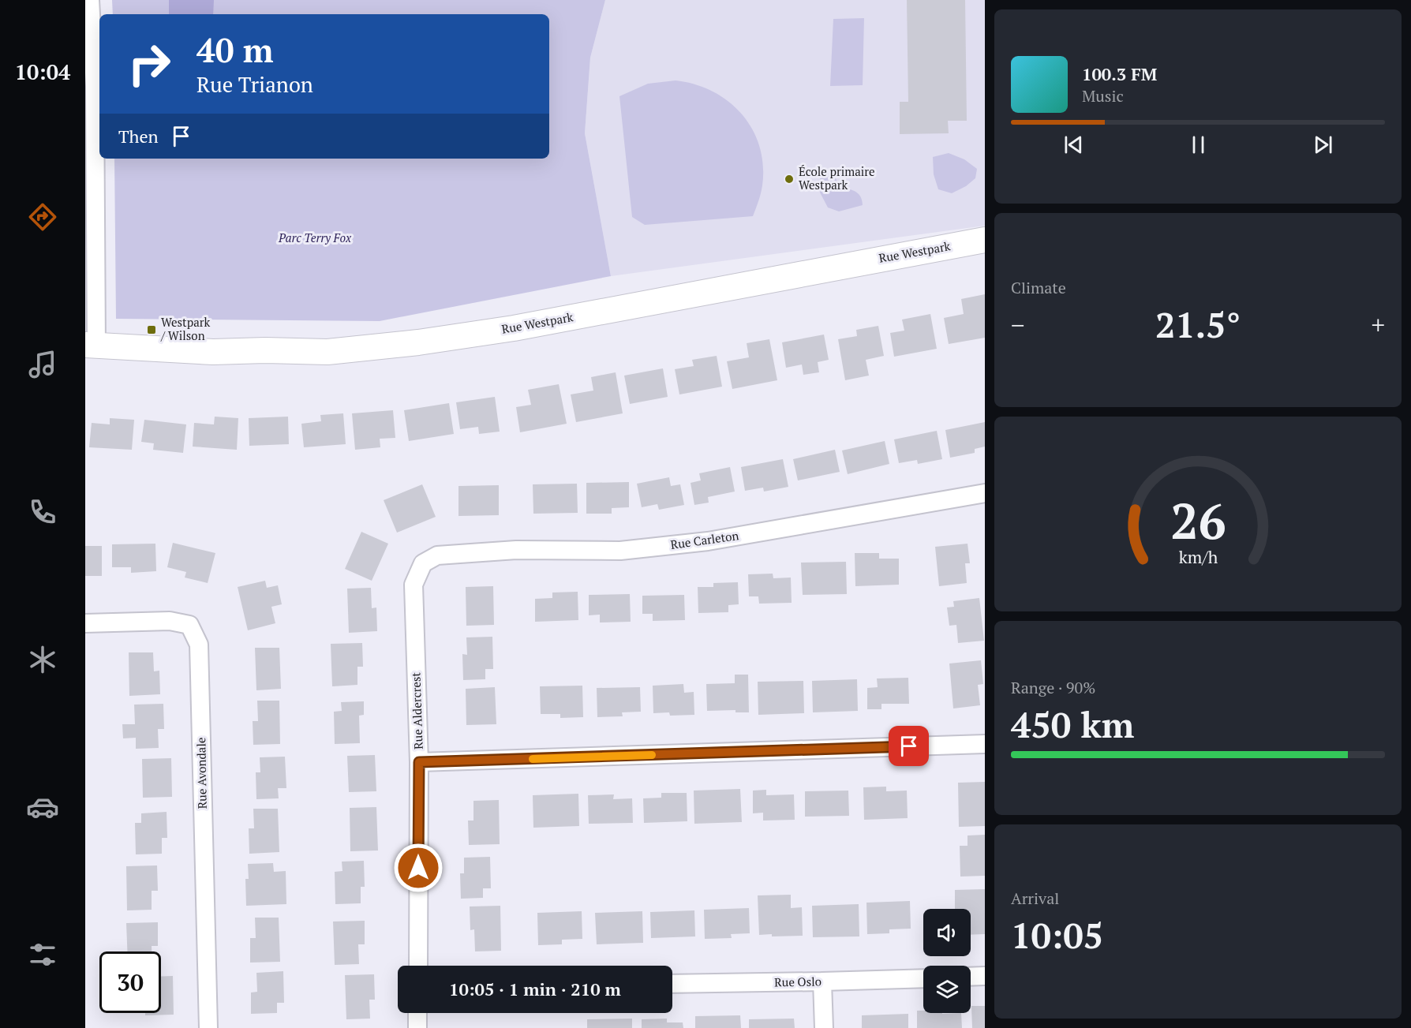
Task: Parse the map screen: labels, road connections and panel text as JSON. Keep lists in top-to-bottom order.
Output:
{
  "streets": {
    "street": [
      "Rue Westpark",
      "Rue Carleton",
      "Rue Aldercrest",
      "Rue Avondale",
      "Rue Oslo"
    ]
  },
  "crossings": [
    ["Rue Carleton", "Rue Aldercrest"]
  ],
  "parks": ["Parc Terry Fox"],
  "places": {
    "other": ["École primaire Westpark"],
    "transit": ["Westpark / Wilson"]
  },
  "page": {
    "tabs": "10:04",
    "turn": ["40 m", "Rue Trianon"],
    "song": ["100.3 FM", "Music"],
    "then": "Then",
    "tile": [
      "Climate",
      ["Range · 90%", "450 km"],
      ["Arrival", "10:05"]
    ],
    "heat": ["−", "21.5°", "+"],
    "limit": "30",
    "trip": "10:05 · 1 min · 210 m",
    "gauge": ["26", "km/h"]
  }
}
